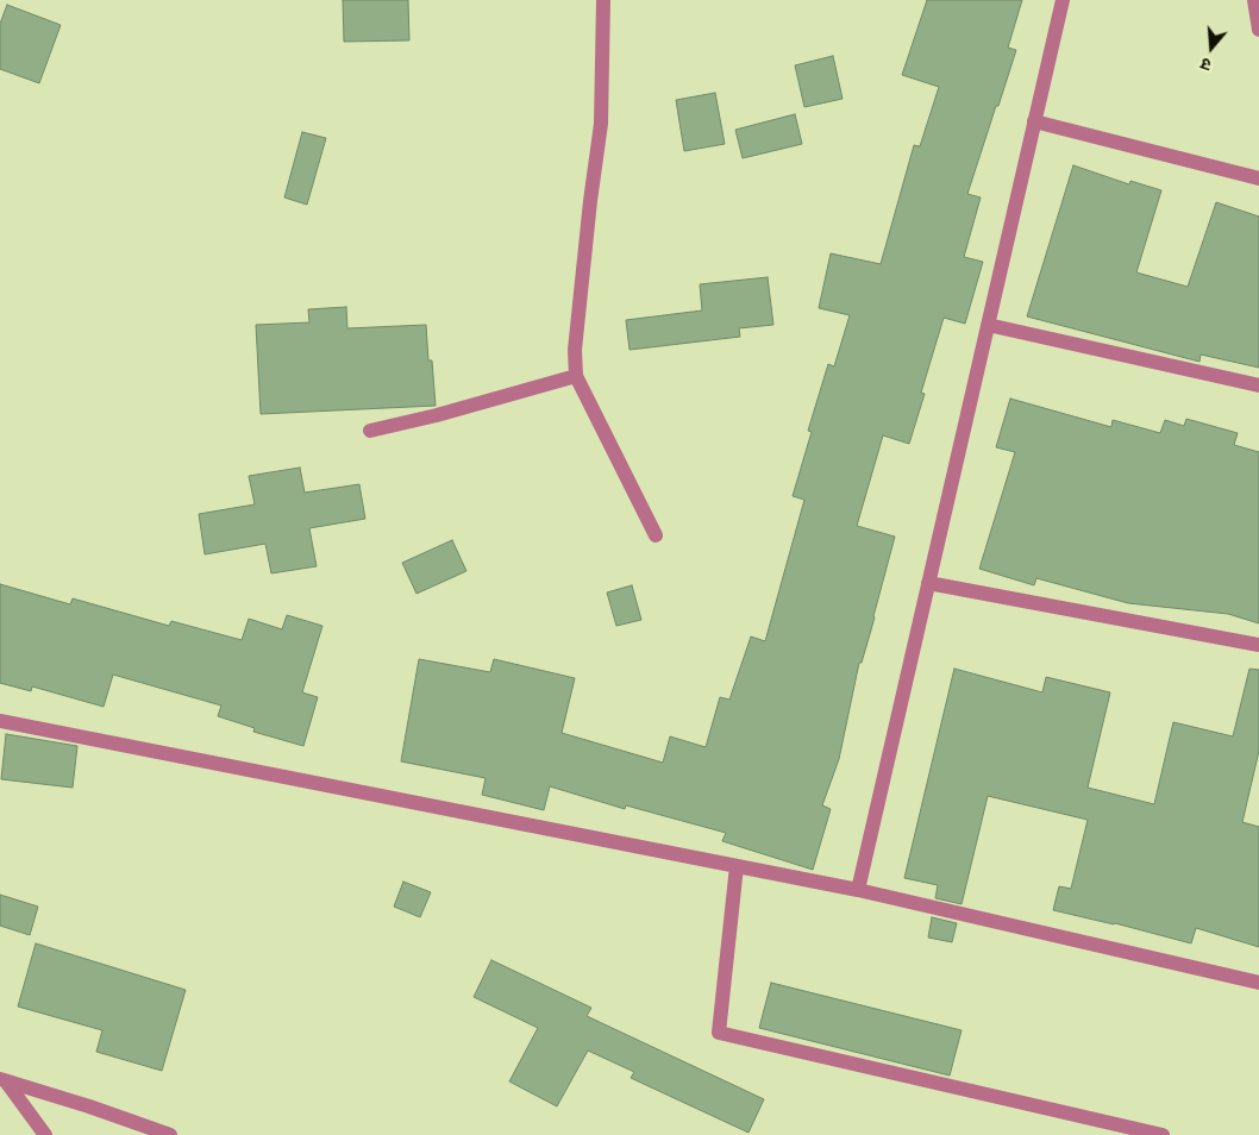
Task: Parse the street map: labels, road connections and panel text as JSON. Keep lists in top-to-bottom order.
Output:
{
  "north": "bottom"
}
